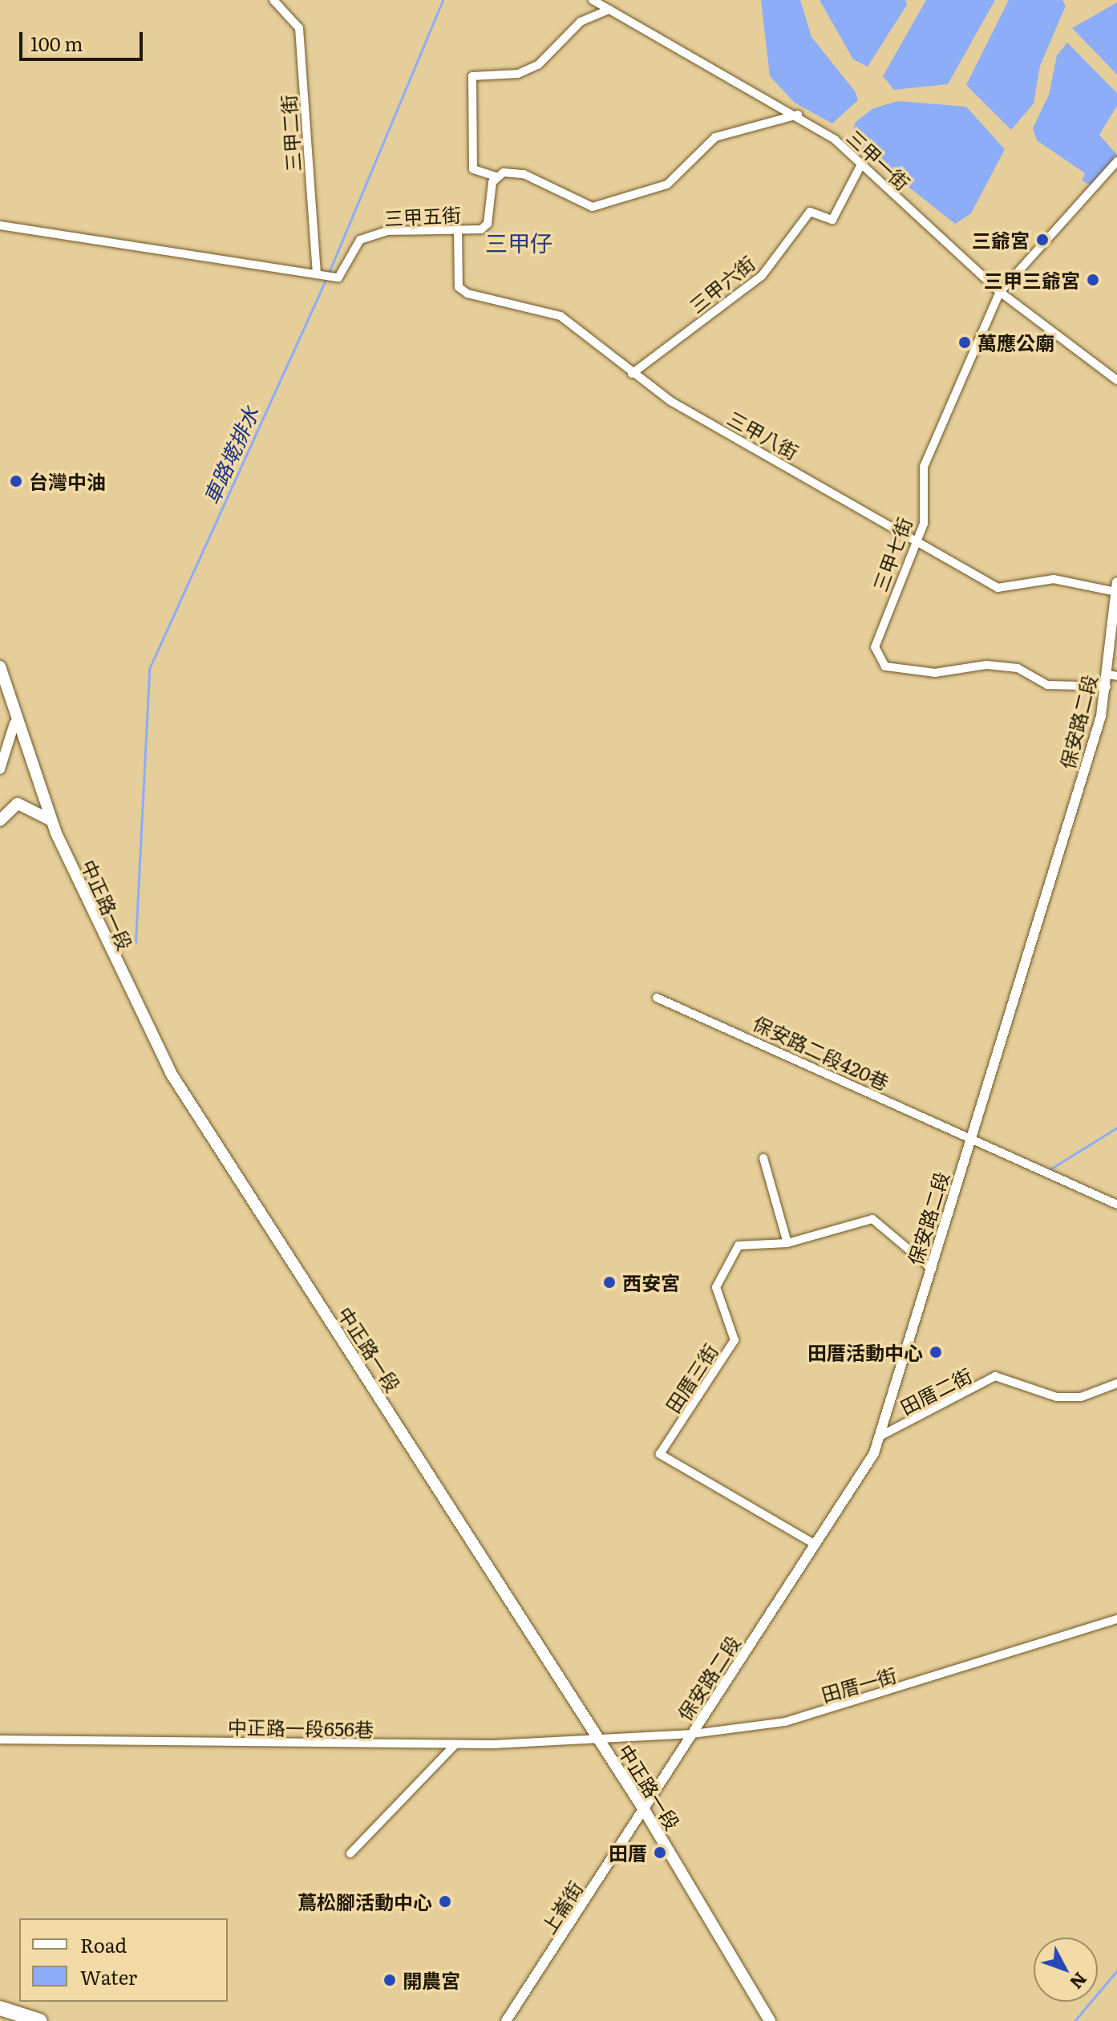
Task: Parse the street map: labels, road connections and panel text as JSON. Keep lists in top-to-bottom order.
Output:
{
  "streets": {
    "main road": ["中正路一段"],
    "street": [
      "三甲二街",
      "三甲一街",
      "三甲五街",
      "三甲六街",
      "三甲八街",
      "三甲七街",
      "保安路二段",
      "保安路二段420巷",
      "田厝三街",
      "田厝二街",
      "田厝一街",
      "中正路一段656巷",
      "上崙街"
    ]
  },
  "crossings": [
    ["三甲二街", "三甲五街"],
    ["三甲一街", "三甲六街"],
    ["三甲一街", "三甲七街"],
    ["三甲五街", "三甲八街"],
    ["三甲六街", "三甲八街"],
    ["三甲八街", "三甲七街"],
    ["三甲八街", "保安路二段"],
    ["三甲七街", "保安路二段"],
    ["保安路二段", "中正路一段"],
    ["保安路二段", "保安路二段420巷"],
    ["保安路二段", "田厝三街"],
    ["保安路二段", "田厝二街"],
    ["保安路二段", "田厝一街"],
    ["保安路二段", "上崙街"],
    ["中正路一段", "田厝一街"],
    ["中正路一段", "中正路一段656巷"],
    ["中正路一段", "上崙街"],
    ["田厝一街", "中正路一段656巷"]
  ],
  "districts": ["三甲仔"],
  "water": ["車路墘排水"],
  "places": [
    "三爺宮",
    "三甲三爺宮",
    "萬應公廟",
    "台灣中油",
    "西安宮",
    "田厝活動中心",
    "田厝",
    "蔦松腳活動中心",
    "開農宮"
  ],
  "legend": ["Road", "Water"],
  "scale_bar": "100 m",
  "north": "bottom right"
}
